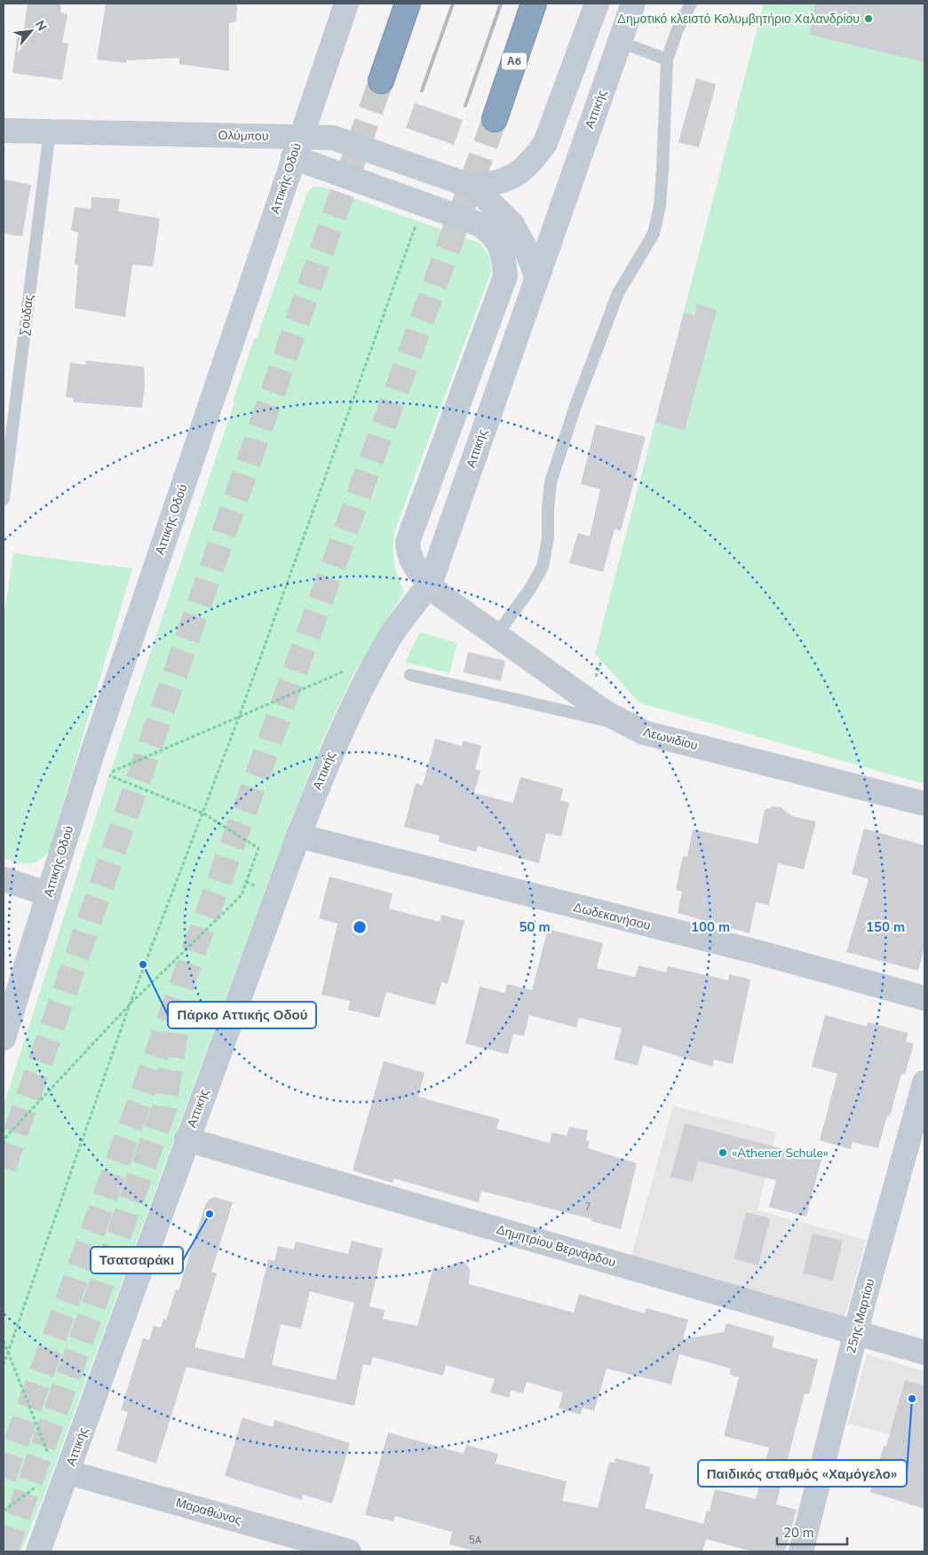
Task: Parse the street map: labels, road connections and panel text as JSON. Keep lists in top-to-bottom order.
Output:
{
  "streets": {
    "highway": ["Α6"],
    "main road": [
      "Αττικής",
      "Ολύμπου",
      "Αττικής Οδού",
      "25ης Μαρτίου"
    ],
    "street": [
      "Λεωνιδίου",
      "Δωδεκανήσου",
      "Δημητρίου Βερνάρδου",
      "Μαραθώνος"
    ],
    "lane": ["Σούδας"]
  },
  "crossings": [
    ["Αττικής", "Λεωνιδίου"],
    ["Αττικής", "Δωδεκανήσου"],
    ["Αττικής", "Δημητρίου Βερνάρδου"],
    ["Αττικής", "Μαραθώνος"],
    ["Ολύμπου", "Αττικής Οδού"],
    ["Ολύμπου", "Σούδας"],
    ["Δημητρίου Βερνάρδου", "25ης Μαρτίου"]
  ],
  "places": [
    "Δημοτικό κλειστό Κολυμβητήριο Χαλανδρίου",
    "Πάρκο Αττικής Οδού",
    "«Athener Schule»",
    "Τσατσαράκι",
    "Παιδικός σταθμός «Χαμόγελο»"
  ],
  "house_numbers": ["7", "5Α"],
  "scale_bar": "20 m",
  "north": "top right",
  "rings": ["50 m", "100 m", "150 m"]
}
